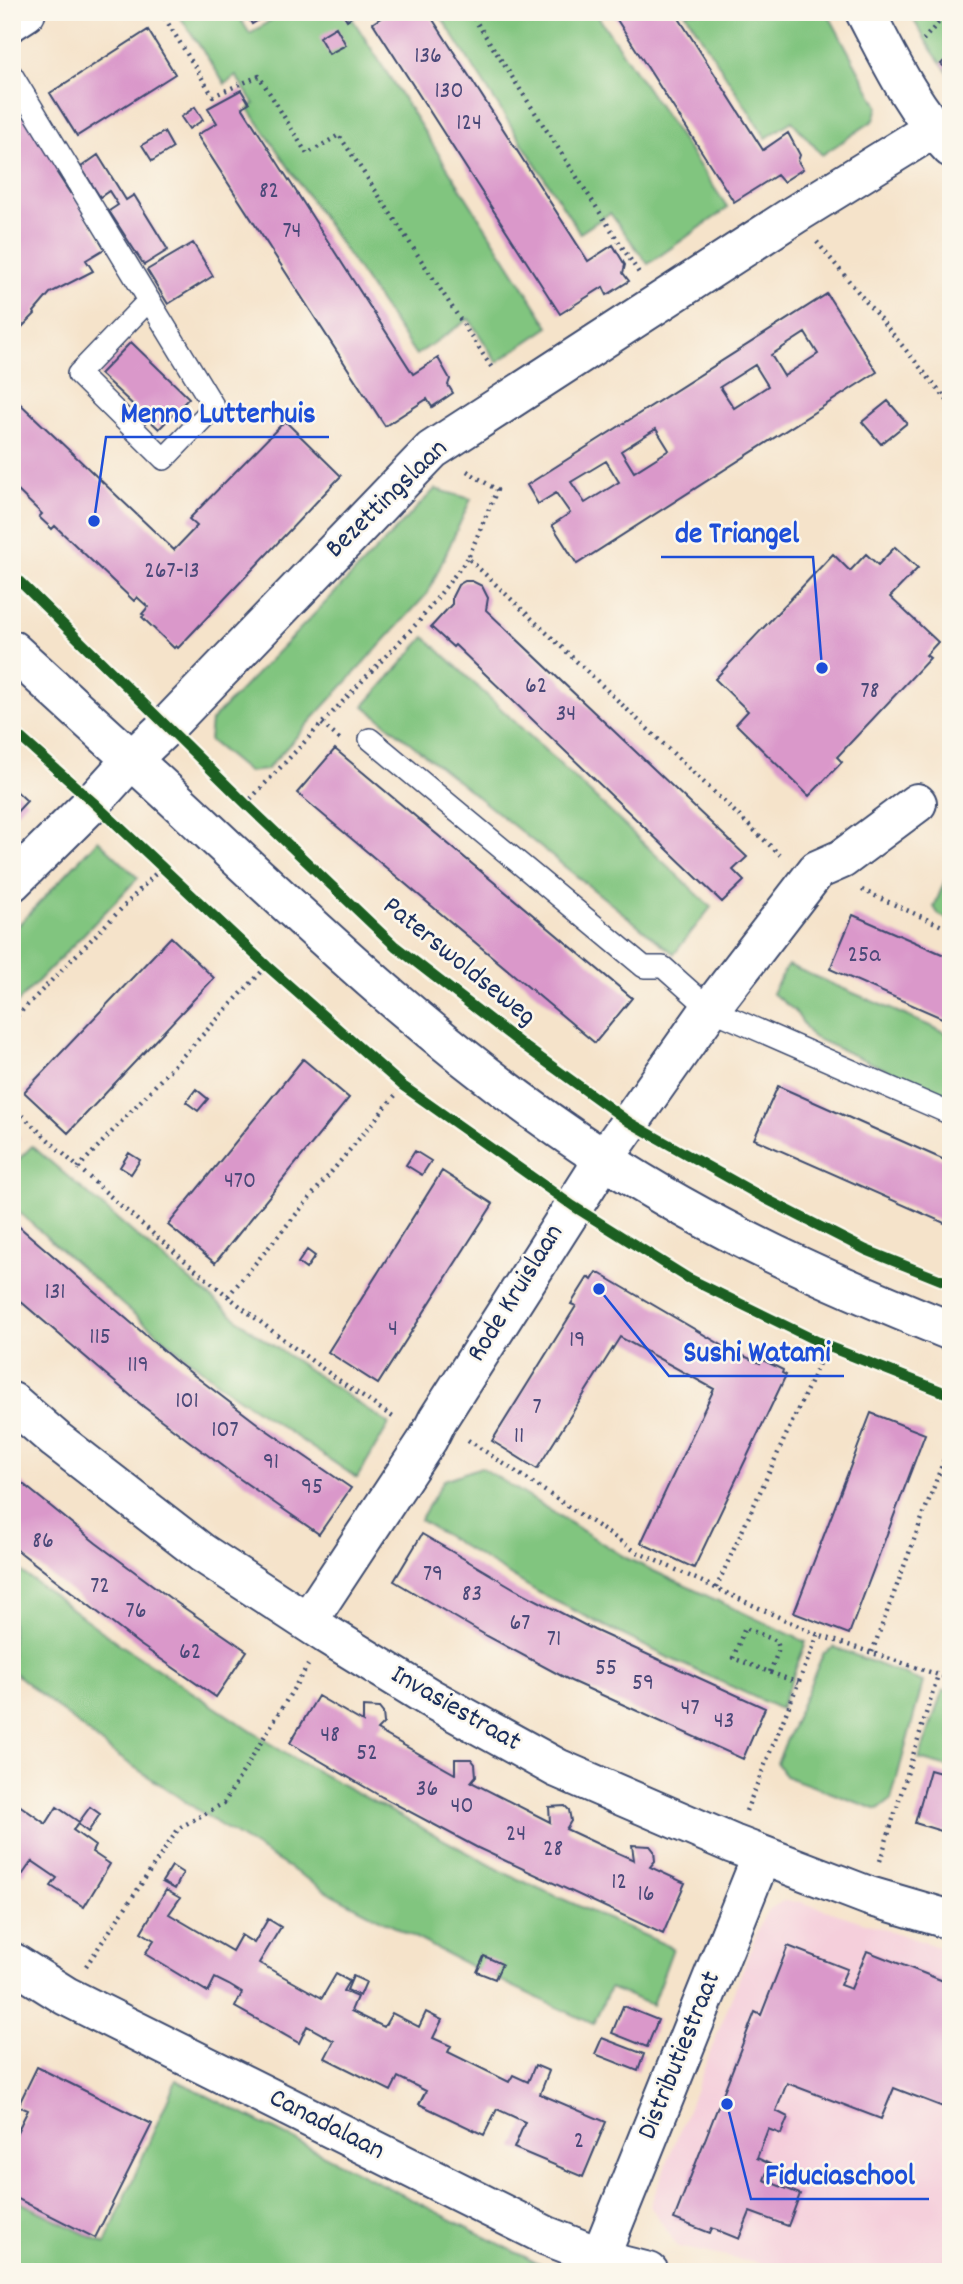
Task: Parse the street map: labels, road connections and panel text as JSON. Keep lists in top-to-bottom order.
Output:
{
  "streets": {
    "street": [
      "Bezettingslaan",
      "Rode Kruislaan",
      "Invasiestraat",
      "Distributiestraat",
      "Canadalaan"
    ],
    "cycle path": ["Paterswoldseweg"]
  },
  "crossings": [
    ["Rode Kruislaan", "Invasiestraat"],
    ["Invasiestraat", "Distributiestraat"],
    ["Distributiestraat", "Canadalaan"]
  ],
  "places": [
    "Menno Lutterhuis",
    "de Triangel",
    "Sushi Watami",
    "Fiduciaschool"
  ],
  "house_numbers": [
    "136",
    "130",
    "124",
    "82",
    "74",
    "267-13",
    "62",
    "78",
    "34",
    "25a",
    "470",
    "131",
    "4",
    "115",
    "19",
    "119",
    "101",
    "7",
    "107",
    "11",
    "91",
    "95",
    "86",
    "79",
    "72",
    "83",
    "76",
    "67",
    "71",
    "62",
    "55",
    "59",
    "47",
    "43",
    "48",
    "52",
    "36",
    "40",
    "24",
    "28",
    "12",
    "16",
    "2"
  ]
}
